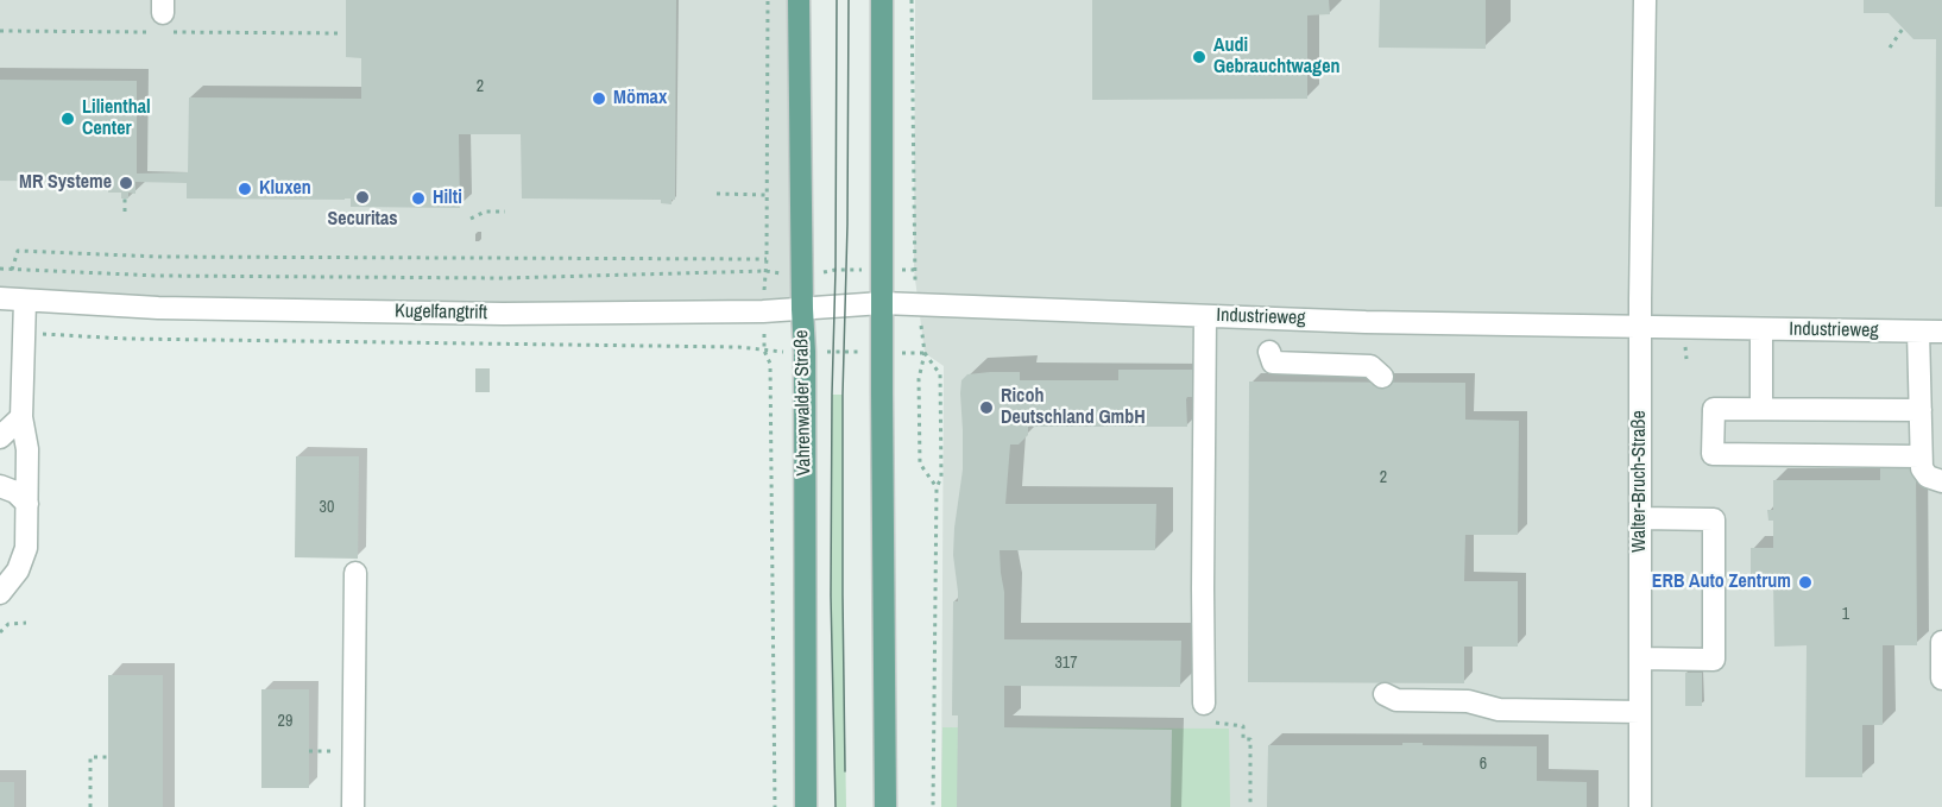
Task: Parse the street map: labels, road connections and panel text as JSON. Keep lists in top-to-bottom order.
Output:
{
  "streets": {
    "main road": ["Vahrenwalder Straße"],
    "street": ["Kugelfangtrift", "Industrieweg", "Walter-Bruch-Straße"]
  },
  "crossings": [
    ["Kugelfangtrift", "Industrieweg"],
    ["Kugelfangtrift", "Vahrenwalder Straße"],
    ["Industrieweg", "Walter-Bruch-Straße"]
  ],
  "places": [
    "Audi Gebrauchtwagen",
    "Mömax",
    "Lilienthal Center",
    "MR Systeme",
    "Kluxen",
    "Securitas",
    "Hilti",
    "Ricoh Deutschland GmbH",
    "ERB Auto Zentrum"
  ],
  "house_numbers": [
    "2",
    "2",
    "30",
    "1",
    "317",
    "29",
    "6"
  ]
}
